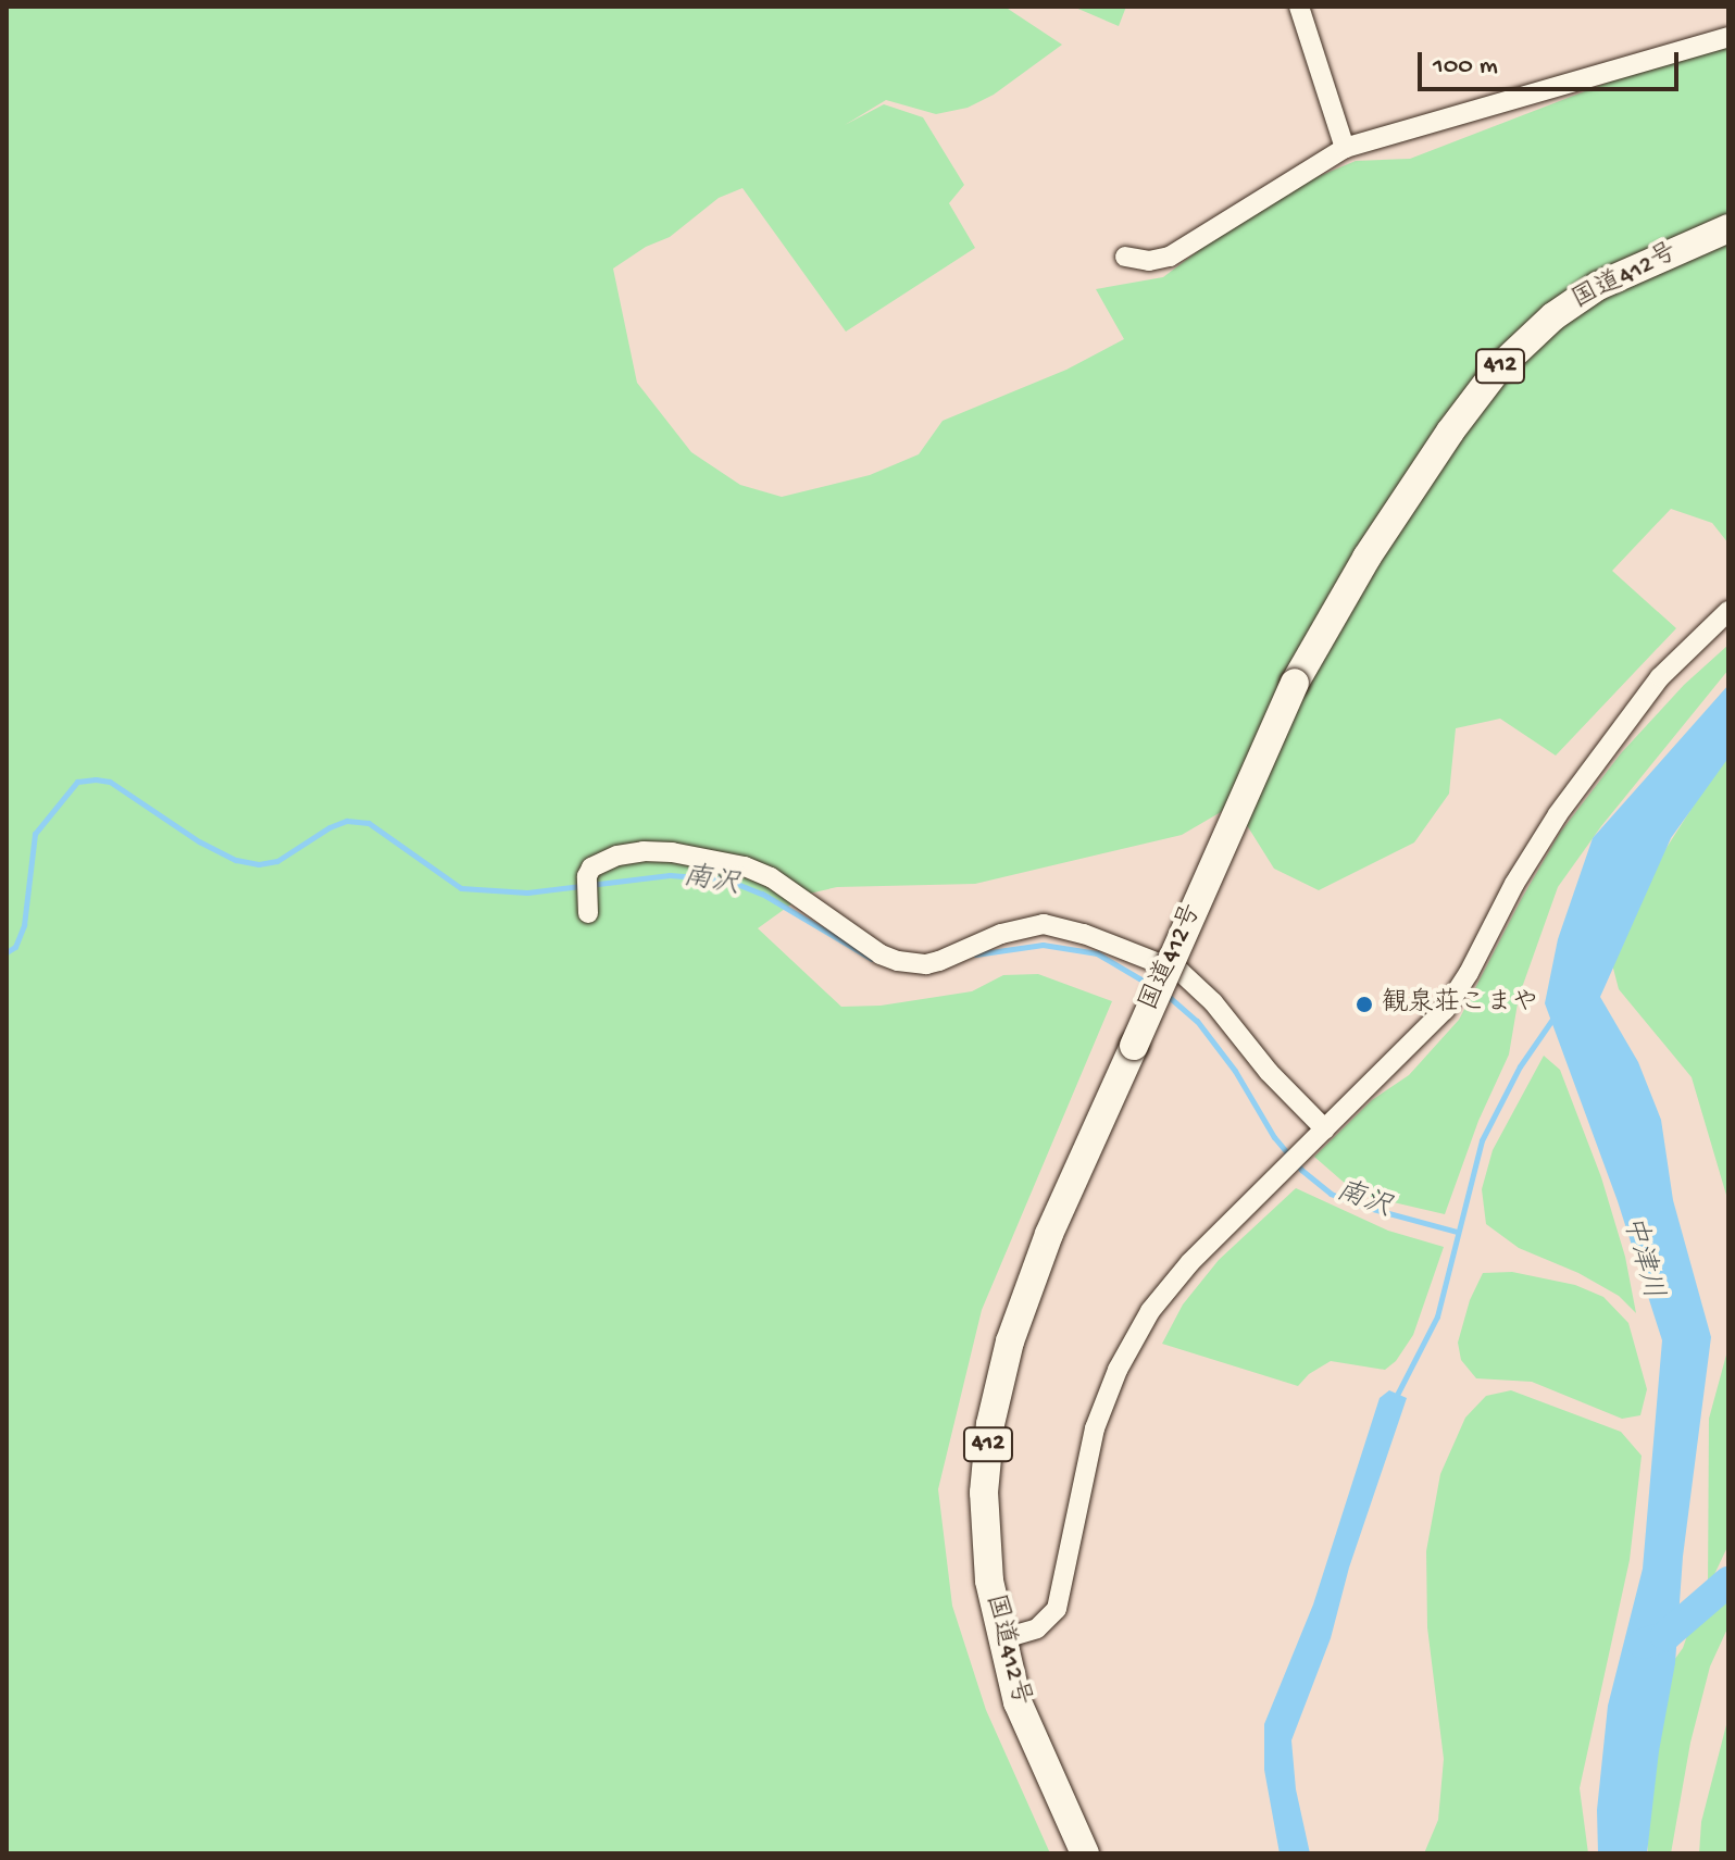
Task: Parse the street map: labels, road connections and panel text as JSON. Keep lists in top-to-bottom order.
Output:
{
  "streets": {
    "highway": ["国道412号", "412"]
  },
  "water": ["南沢", "中津川"],
  "places": ["観泉荘こまや"],
  "scale_bar": "100 m"
}
